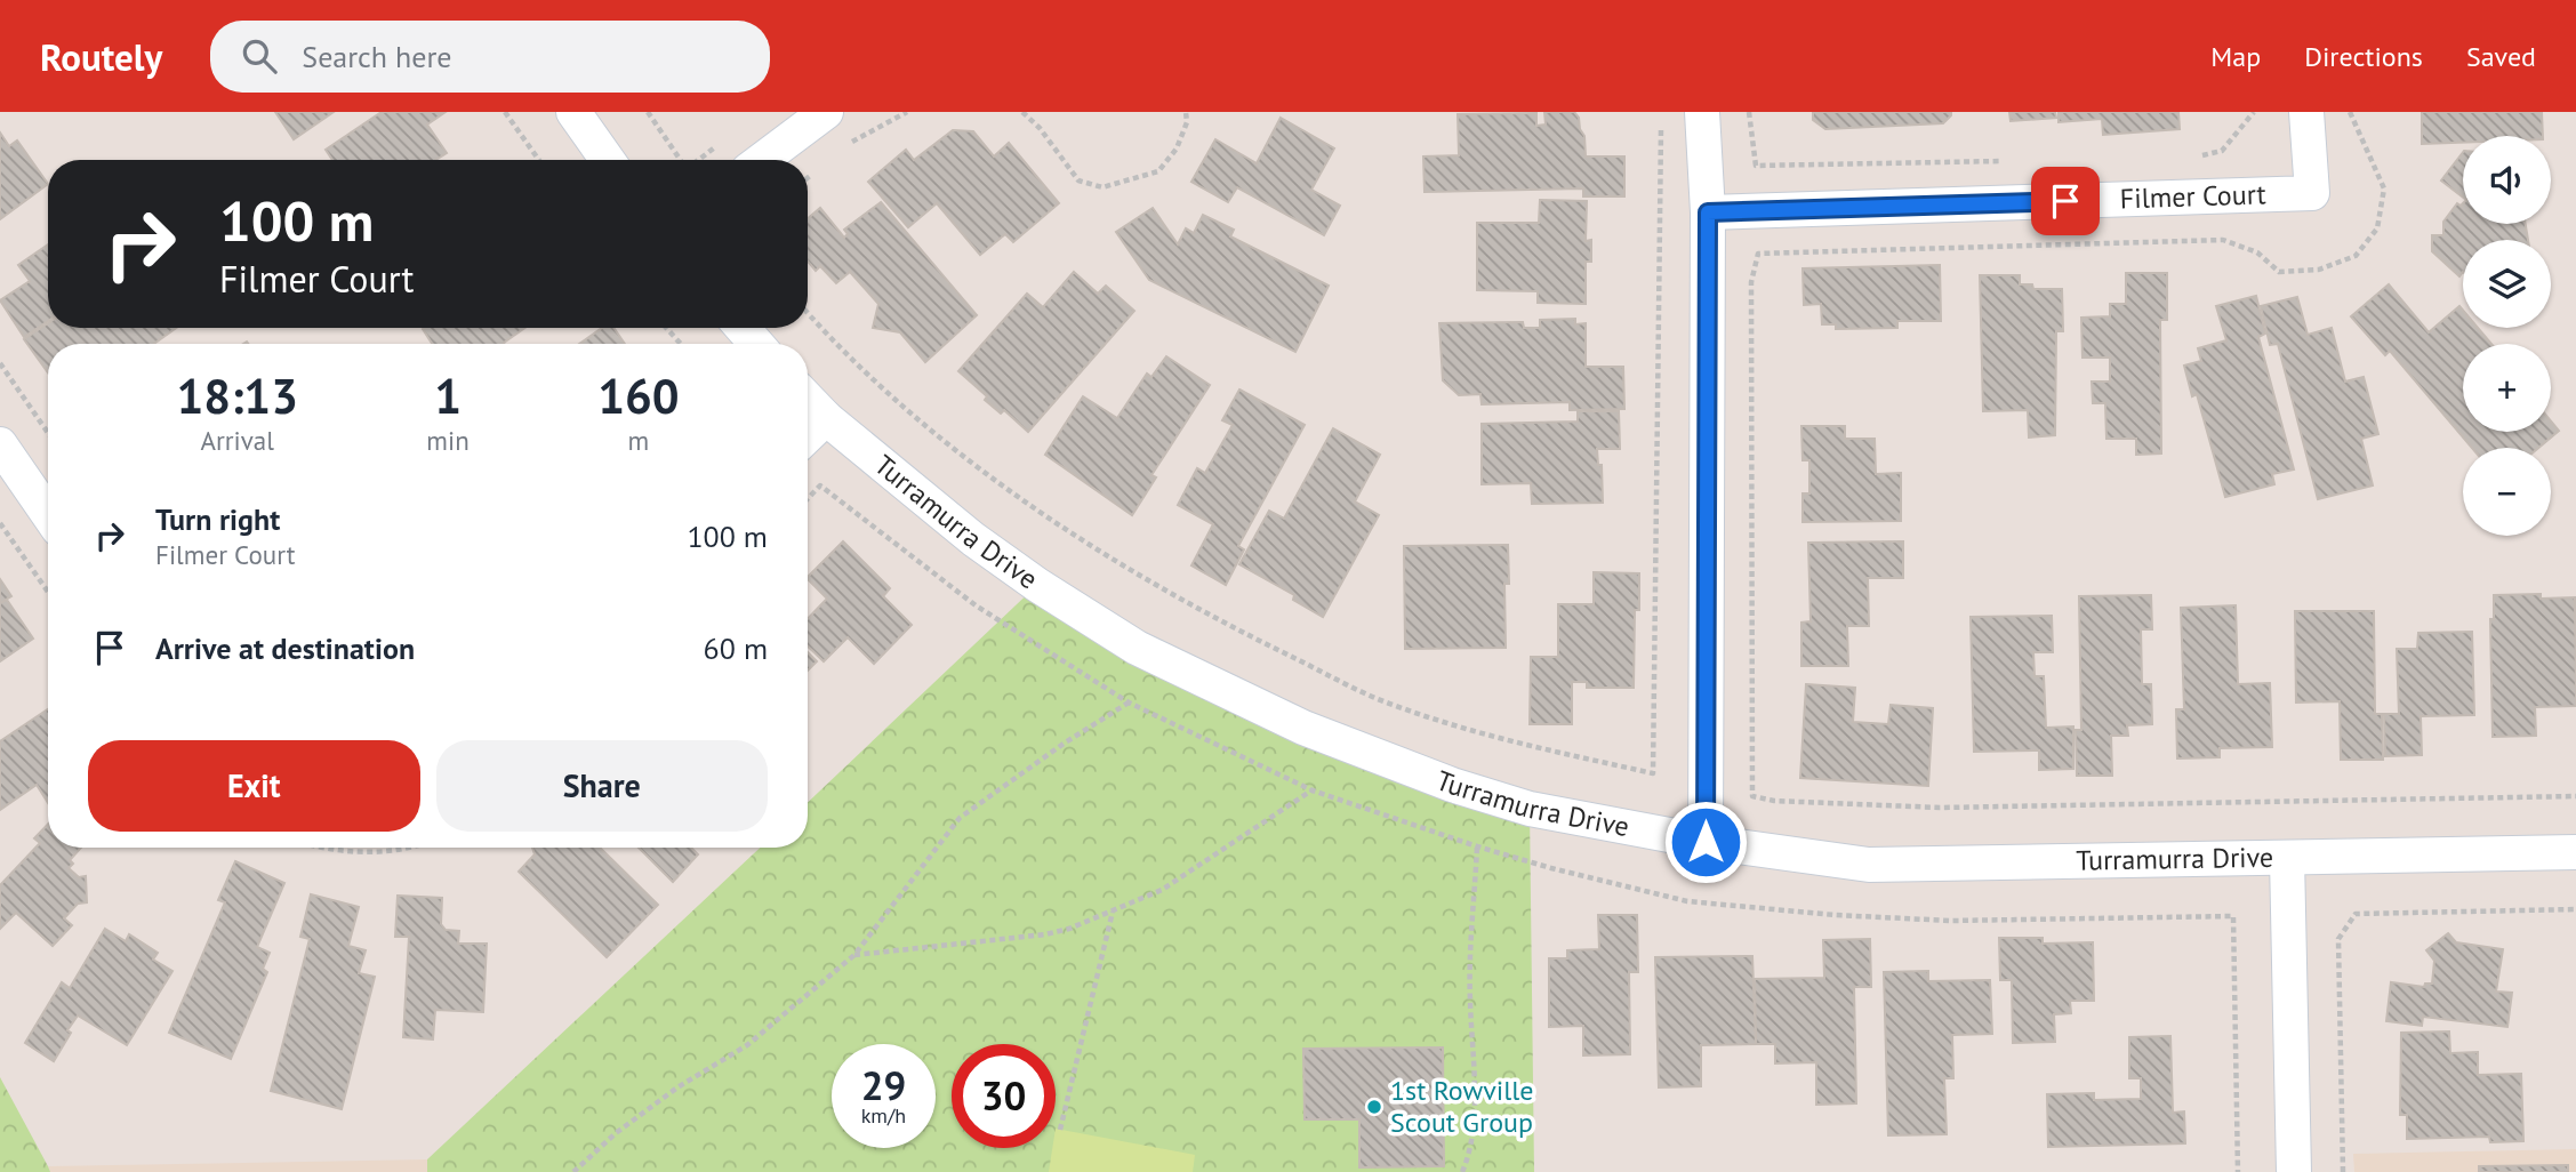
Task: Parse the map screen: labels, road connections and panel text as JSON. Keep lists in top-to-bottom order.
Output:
{
  "streets": {
    "street": ["Filmer Court", "Turramurra Drive"]
  },
  "places": ["1st Rowville Scout Group"],
  "page": {
    "header": "Routely",
    "search": "Search here",
    "nav": ["Map", "Directions", "Saved"],
    "map_buttons": ["+", "−"],
    "turn": ["100 m", "Filmer Court"],
    "eta": [
      "18:13",
      "Arrival",
      "1",
      "min",
      "160",
      "m"
    ],
    "list": [
      {
        "name": "Turn right",
        "note": "Filmer Court",
        "value": "100 m"
      },
      {
        "name": "Arrive at destination",
        "value": "60 m"
      }
    ],
    "buttons": ["Exit", "Share"],
    "speed": "29 km/h",
    "limit": "30"
  }
}
